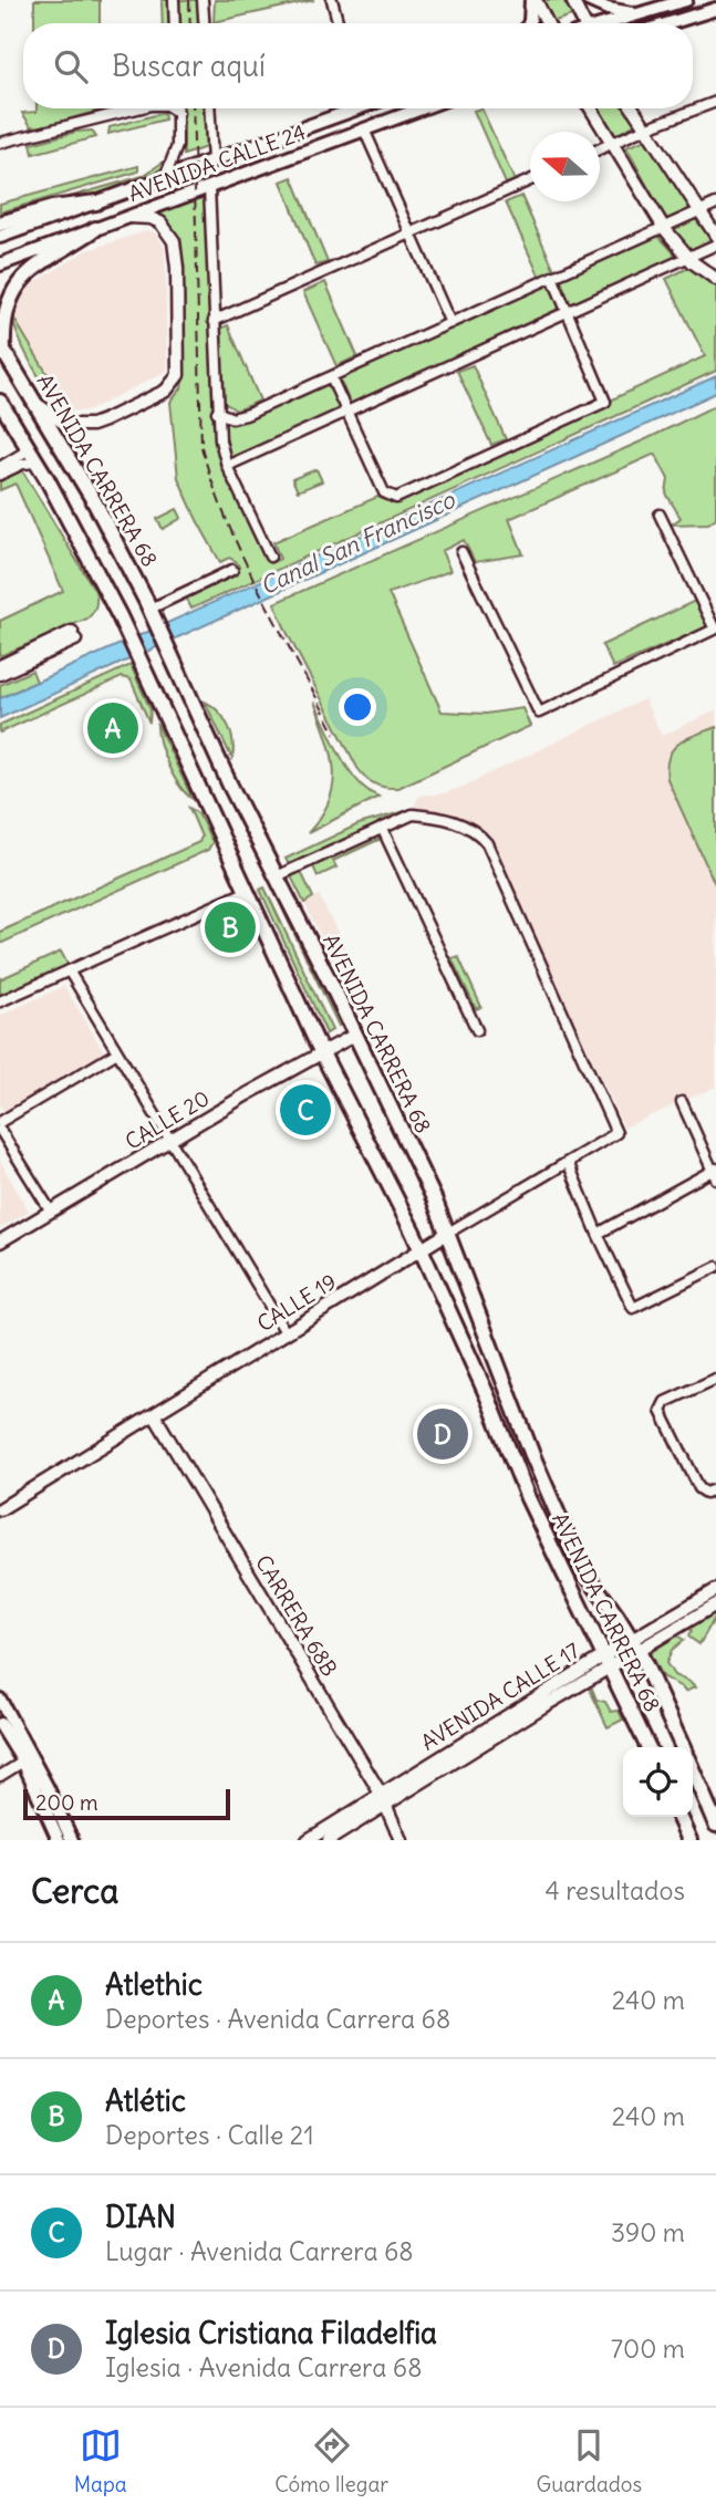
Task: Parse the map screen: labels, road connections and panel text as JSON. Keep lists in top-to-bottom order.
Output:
{
  "streets": {
    "main road": ["AVENIDA CALLE 24", "AVENIDA CARRERA 68"],
    "street": [
      "CALLE 20",
      "CALLE 19",
      "CARRERA 68B",
      "AVENIDA CALLE 17"
    ]
  },
  "crossings": [
    ["AVENIDA CALLE 24", "AVENIDA CARRERA 68"],
    ["AVENIDA CARRERA 68", "CALLE 20"],
    ["AVENIDA CARRERA 68", "CALLE 19"],
    ["AVENIDA CARRERA 68", "AVENIDA CALLE 17"],
    ["CALLE 19", "CARRERA 68B"],
    ["CARRERA 68B", "AVENIDA CALLE 17"]
  ],
  "water": ["Canal San Francisco"],
  "scale_bar": "200 m",
  "north": "left",
  "page": {
    "search": "Buscar aquí",
    "pins": [
      "A",
      "B",
      "C",
      "D"
    ],
    "scale": "200 m",
    "heading": ["Cerca", "4 resultados"],
    "list": [
      {
        "mark": "A",
        "name": "Atlethic",
        "note": "Deportes · Avenida Carrera 68",
        "value": "240 m"
      },
      {
        "mark": "B",
        "name": "Atlétic",
        "note": "Deportes · Calle 21",
        "value": "240 m"
      },
      {
        "mark": "C",
        "name": "DIAN",
        "note": "Lugar · Avenida Carrera 68",
        "value": "390 m"
      },
      {
        "mark": "D",
        "name": "Iglesia Cristiana Filadelfia",
        "note": "Iglesia · Avenida Carrera 68",
        "value": "700 m"
      }
    ],
    "nav": ["Mapa", "Cómo llegar", "Guardados"]
  }
}
